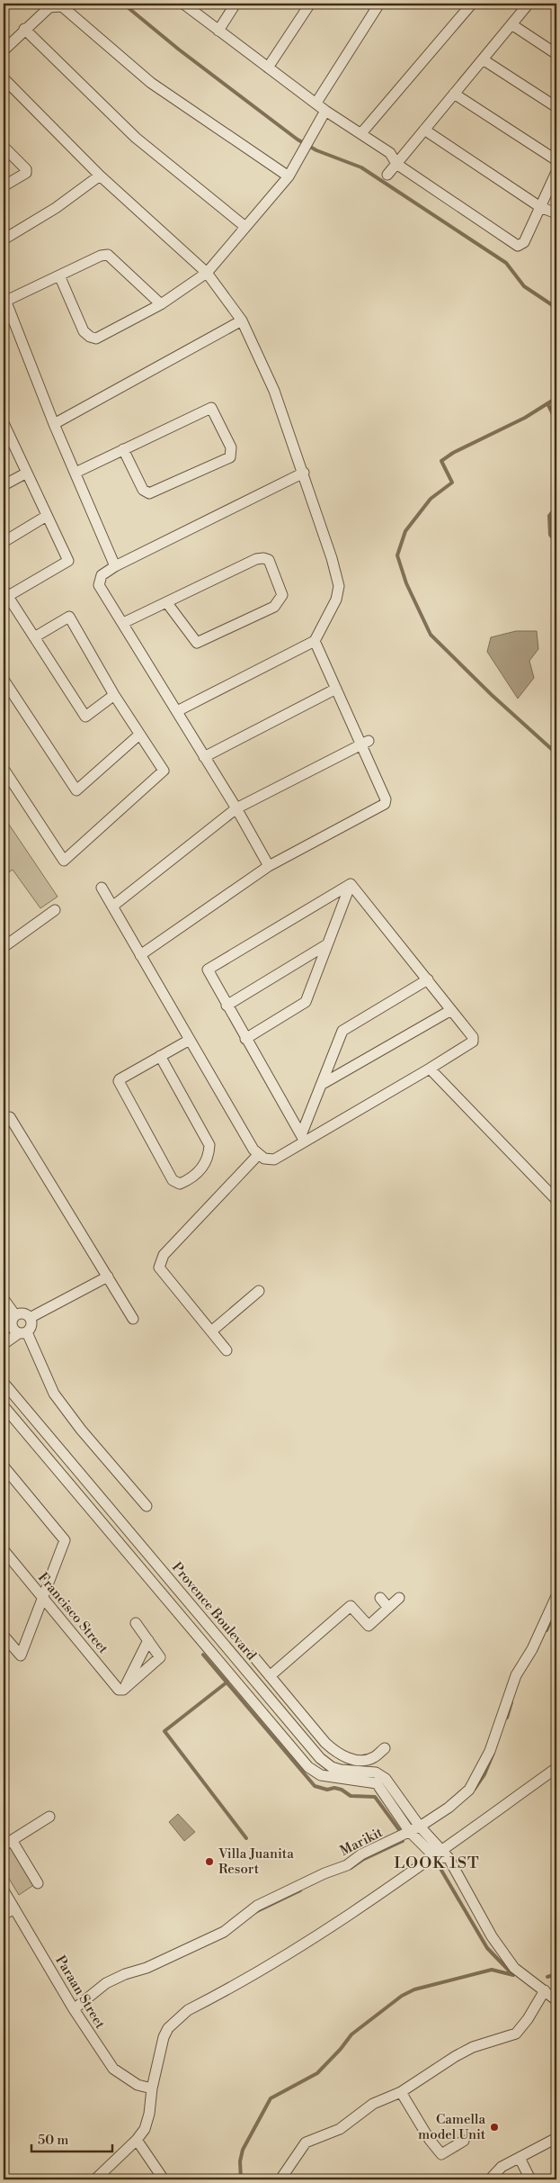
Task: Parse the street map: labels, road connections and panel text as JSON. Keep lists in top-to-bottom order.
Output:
{
  "streets": {
    "street": [
      "Provence Boulevard",
      "Francisco Street",
      "Marikit",
      "Paraan Street"
    ]
  },
  "crossings": [
    ["Provence Boulevard", "Marikit"],
    ["Marikit", "Paraan Street"]
  ],
  "districts": ["LOOK 1ST"],
  "places": ["Villa Juanita Resort", "Camella model Unit"],
  "scale_bar": "50 m"
}
